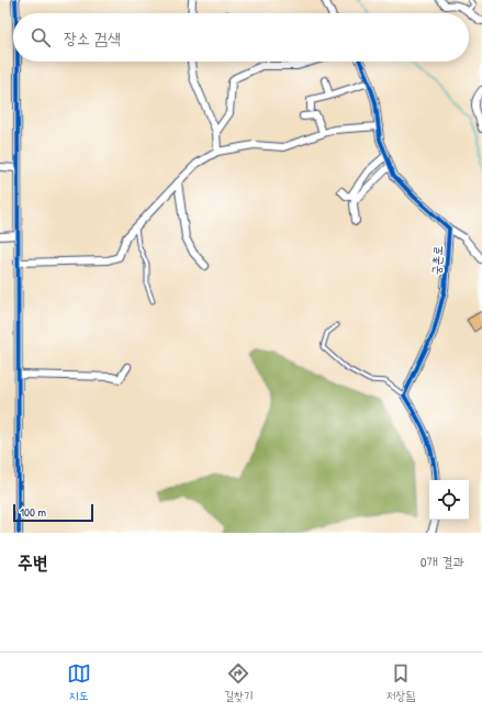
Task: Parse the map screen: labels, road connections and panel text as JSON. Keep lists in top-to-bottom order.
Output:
{
  "streets": {
    "street": ["궁촌로"]
  },
  "scale_bar": "100 m",
  "page": {
    "search": "장소 검색",
    "scale": "100 m",
    "heading": ["주변", "0개 결과"],
    "nav": ["지도", "길찾기", "저장됨"]
  }
}
